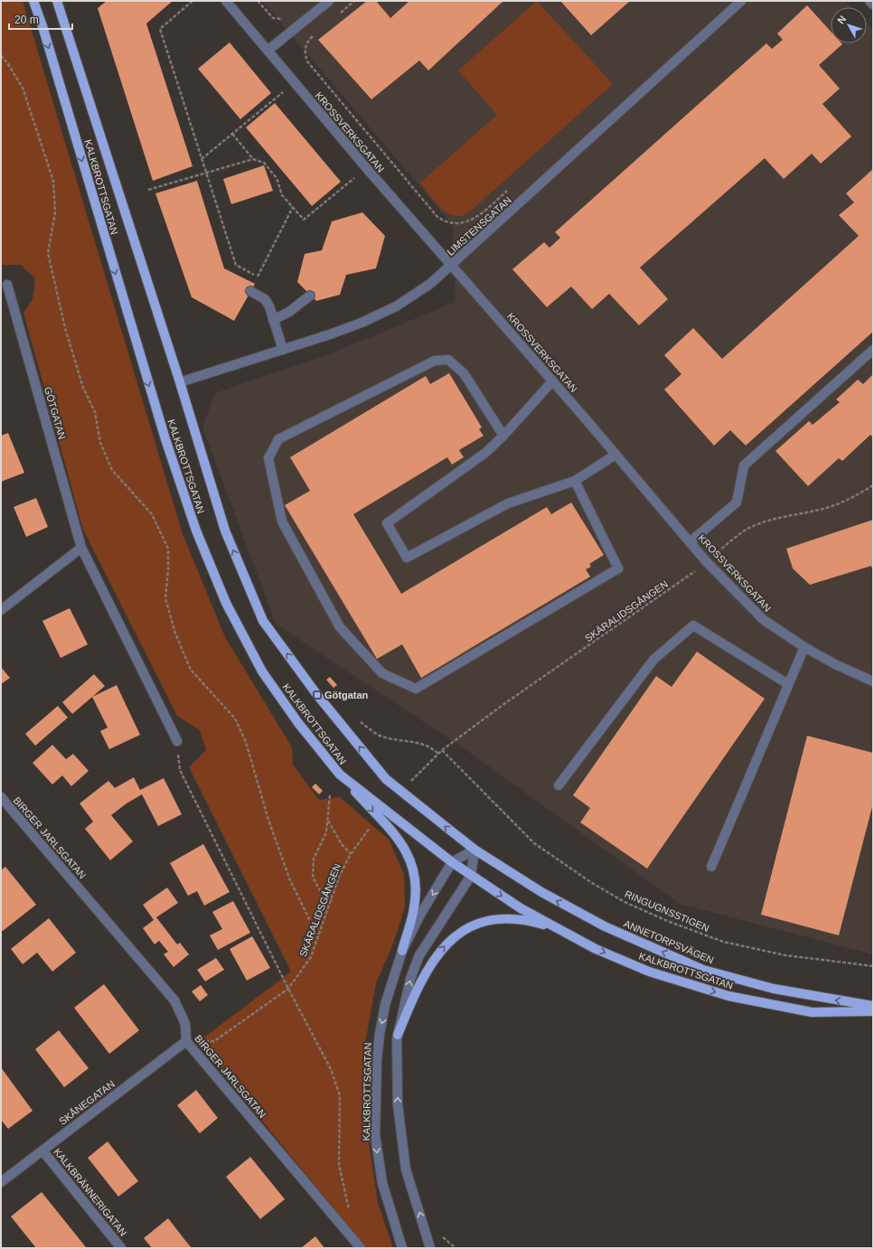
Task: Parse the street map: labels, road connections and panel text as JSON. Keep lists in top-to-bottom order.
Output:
{
  "streets": {
    "main road": ["KALKBROTTSGATAN", "ANNETORPSVÄGEN"],
    "street": [
      "KROSSVERKSGATAN",
      "LIMSTENSGATAN",
      "GÖTGATAN",
      "BIRGER JARLSGATAN",
      "SKÅNEGATAN",
      "KALKBRÄNNERIGATAN"
    ],
    "path": ["SKÄRALIDSGÅNGEN", "RINGUGNSSTIGEN"]
  },
  "crossings": [
    ["KROSSVERKSGATAN", "LIMSTENSGATAN"],
    ["KROSSVERKSGATAN", "SKÄRALIDSGÅNGEN"],
    ["KALKBROTTSGATAN", "LIMSTENSGATAN"],
    ["KALKBROTTSGATAN", "ANNETORPSVÄGEN"],
    ["SKÄRALIDSGÅNGEN", "BIRGER JARLSGATAN"],
    ["SKÄRALIDSGÅNGEN", "RINGUGNSSTIGEN"],
    ["SKÄRALIDSGÅNGEN", "SKÅNEGATAN"],
    ["BIRGER JARLSGATAN", "SKÅNEGATAN"],
    ["SKÅNEGATAN", "KALKBRÄNNERIGATAN"]
  ],
  "one_way": ["ANNETORPSVÄGEN"],
  "places": {
    "transit": ["Götgatan"]
  },
  "scale_bar": "20 m",
  "north": "top left"
}
